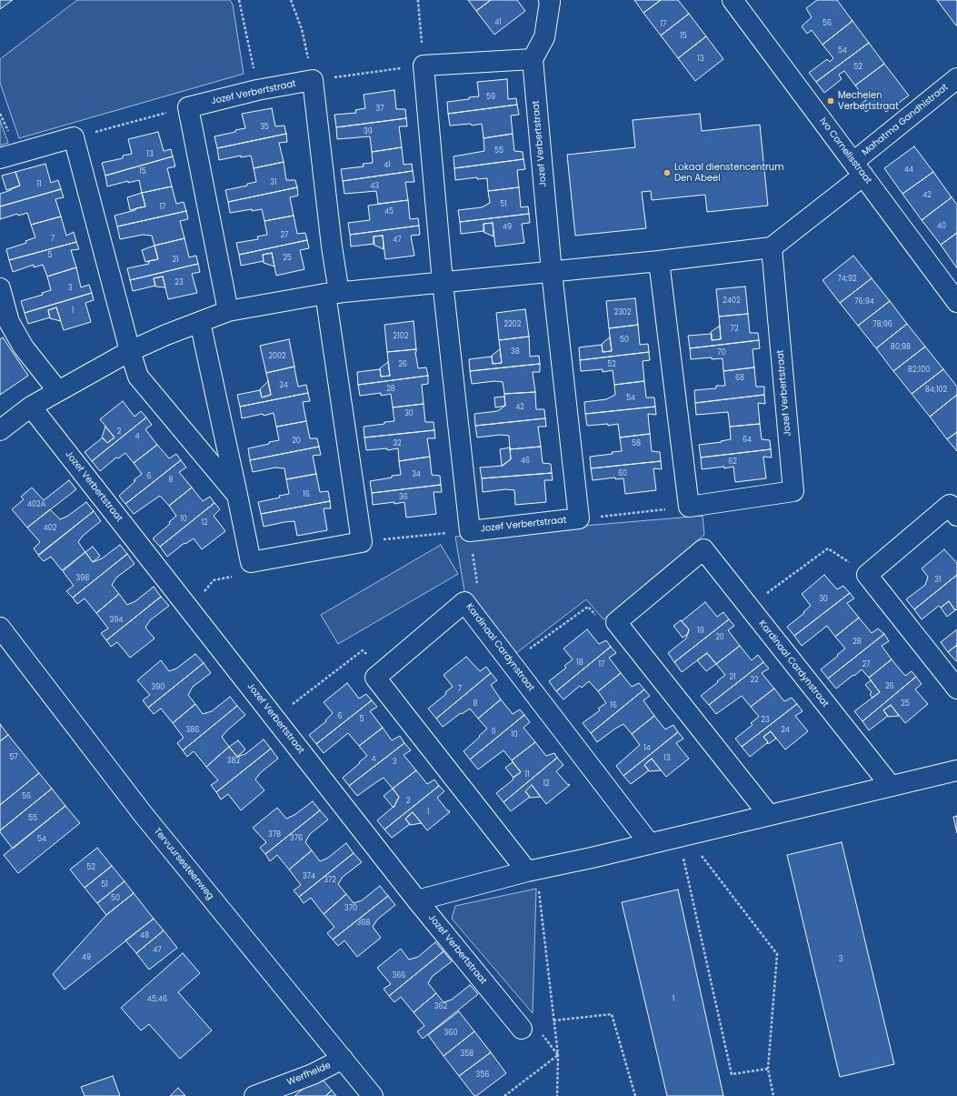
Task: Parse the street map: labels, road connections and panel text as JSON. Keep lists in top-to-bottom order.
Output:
{
  "streets": {
    "street": [
      "Jozef Verbertstraat",
      "Mahatma Gandhistraat",
      "Ivo Cornelisstraat",
      "Kardinaal Cardynstraat",
      "Tervuursesteenweg",
      "Werfheide"
    ]
  },
  "crossings": [
    ["Mahatma Gandhistraat", "Ivo Cornelisstraat"],
    ["Tervuursesteenweg", "Werfheide"]
  ],
  "places": ["Mechelen Verbertstraat", "Lokaal dienstencentrum Den Abeel"],
  "house_numbers": [
    "41",
    "56",
    "17",
    "15",
    "54",
    "13",
    "52",
    "59",
    "37",
    "35",
    "39",
    "55",
    "13",
    "41",
    "44",
    "15",
    "31",
    "11",
    "43",
    "42",
    "51",
    "17",
    "45",
    "40",
    "49",
    "27",
    "7",
    "47",
    "5",
    "25",
    "21",
    "74;92",
    "23",
    "3",
    "2402",
    "76;94",
    "1",
    "2302",
    "2202",
    "78;96",
    "72",
    "2102",
    "50",
    "80;98",
    "38",
    "70",
    "2002",
    "26",
    "52",
    "82;100",
    "68",
    "24",
    "28",
    "84;102",
    "54",
    "42",
    "30",
    "2",
    "4",
    "64",
    "20",
    "32",
    "58",
    "46",
    "62",
    "60",
    "34",
    "6",
    "8",
    "16",
    "36",
    "402A",
    "10",
    "12",
    "402",
    "398",
    "31",
    "30",
    "394",
    "19",
    "20",
    "28",
    "18",
    "17",
    "27",
    "21",
    "22",
    "26",
    "390",
    "7",
    "8",
    "25",
    "16",
    "6",
    "5",
    "23",
    "386",
    "24",
    "9",
    "10",
    "14",
    "57",
    "13",
    "4",
    "382",
    "3",
    "11",
    "12",
    "56",
    "2",
    "1",
    "55",
    "378",
    "376",
    "54",
    "52",
    "374",
    "372",
    "51",
    "50",
    "370",
    "368",
    "48",
    "47",
    "49",
    "3",
    "366",
    "45;46",
    "1",
    "362",
    "360",
    "358",
    "356"
  ]
}
